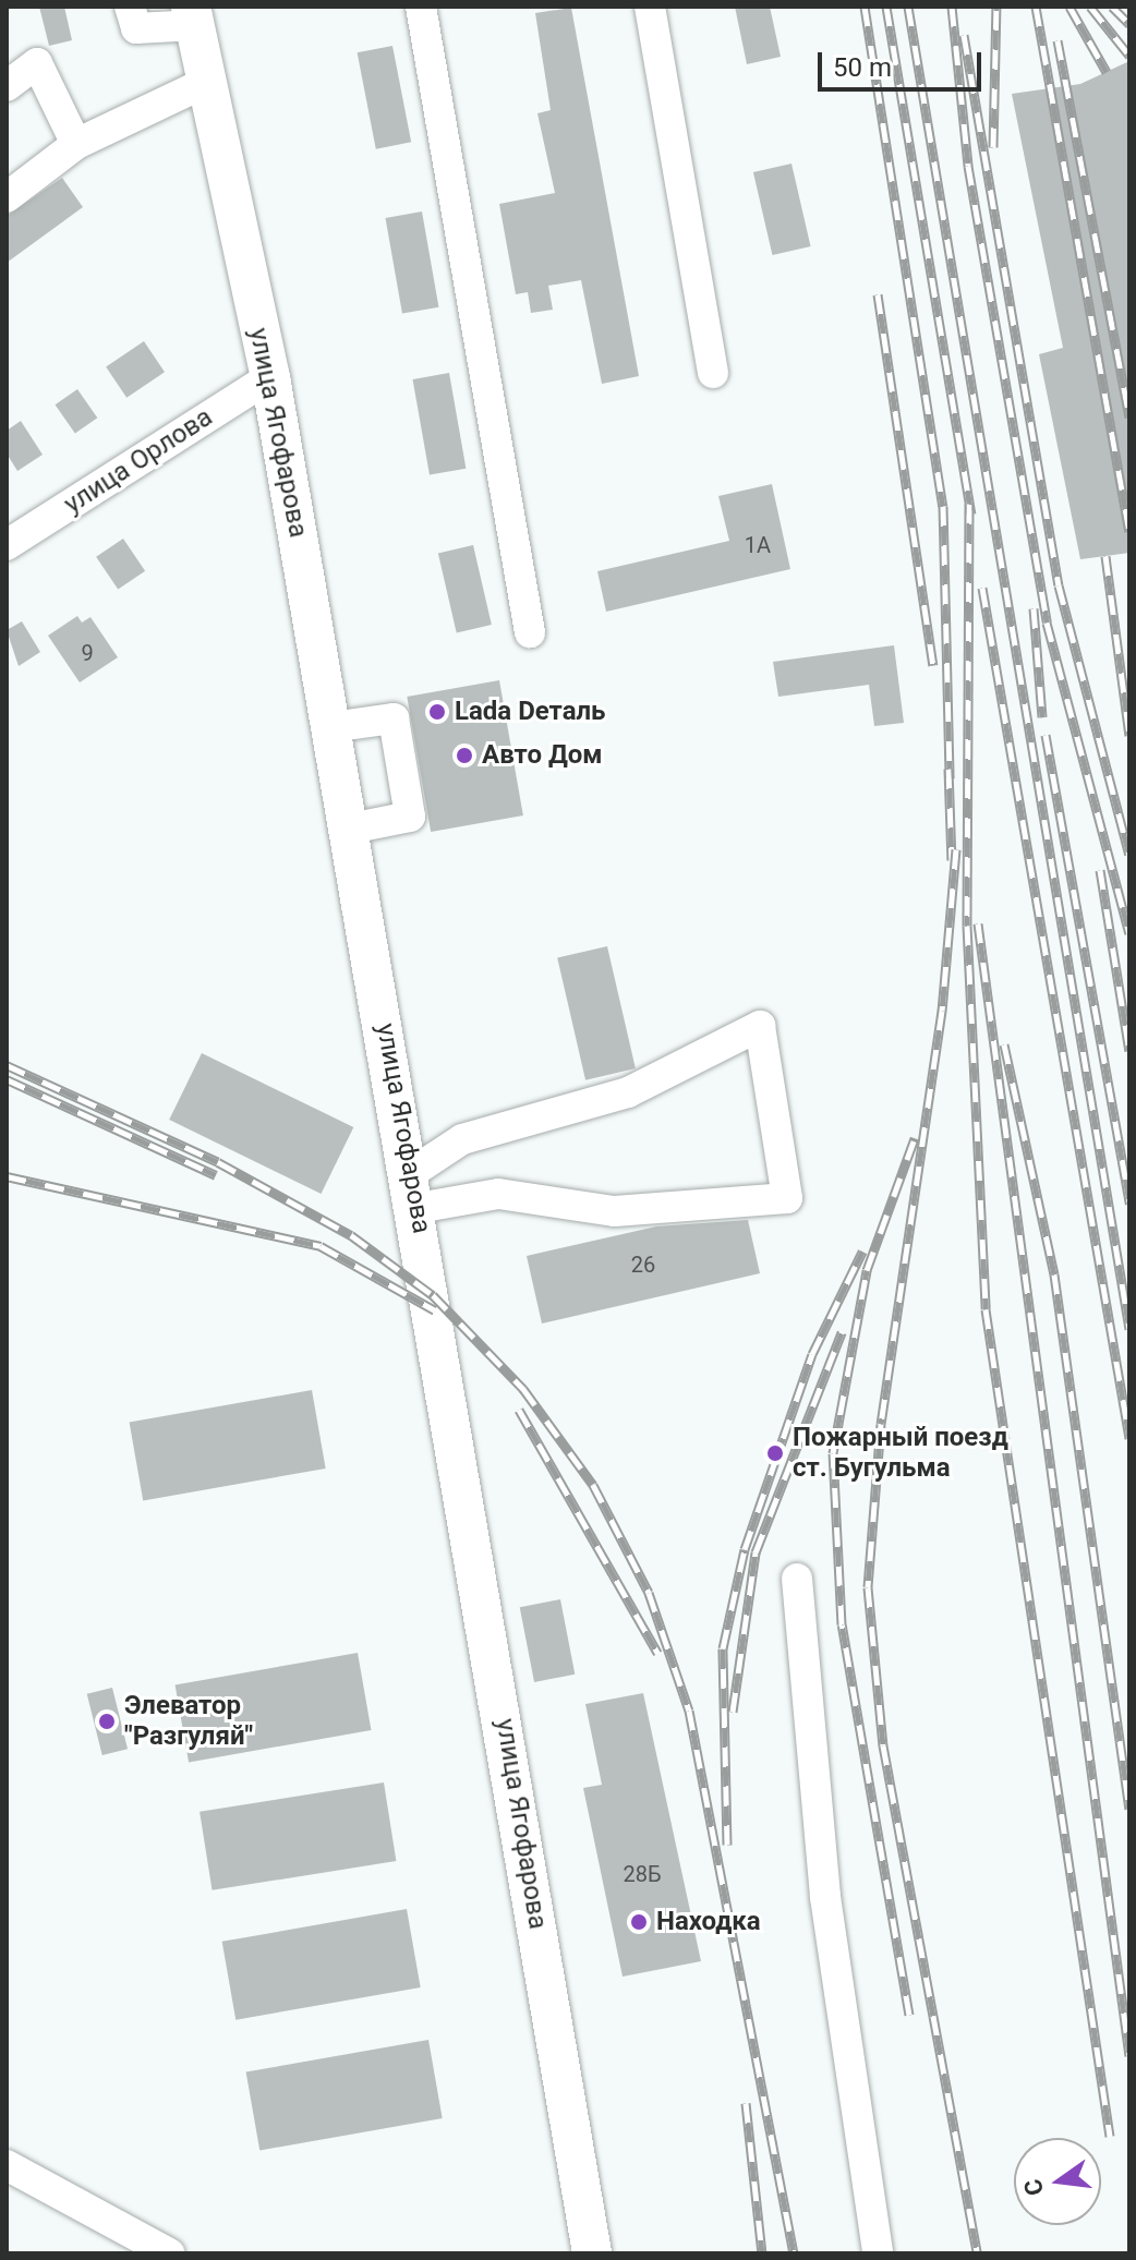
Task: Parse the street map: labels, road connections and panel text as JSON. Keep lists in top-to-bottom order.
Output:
{
  "streets": {
    "main road": ["улица Ягофарова"],
    "street": ["улица Орлова"]
  },
  "crossings": [
    ["улица Ягофарова", "улица Орлова"]
  ],
  "places": [
    "Lada Dеталь",
    "Авто Дом",
    "Пожарный поезд ст. Бугульма",
    "Элеватор \"Разгуляй\"",
    "Находка"
  ],
  "house_numbers": [
    "1А",
    "9",
    "26",
    "28Б"
  ],
  "scale_bar": "50 m",
  "north": "left"
}
